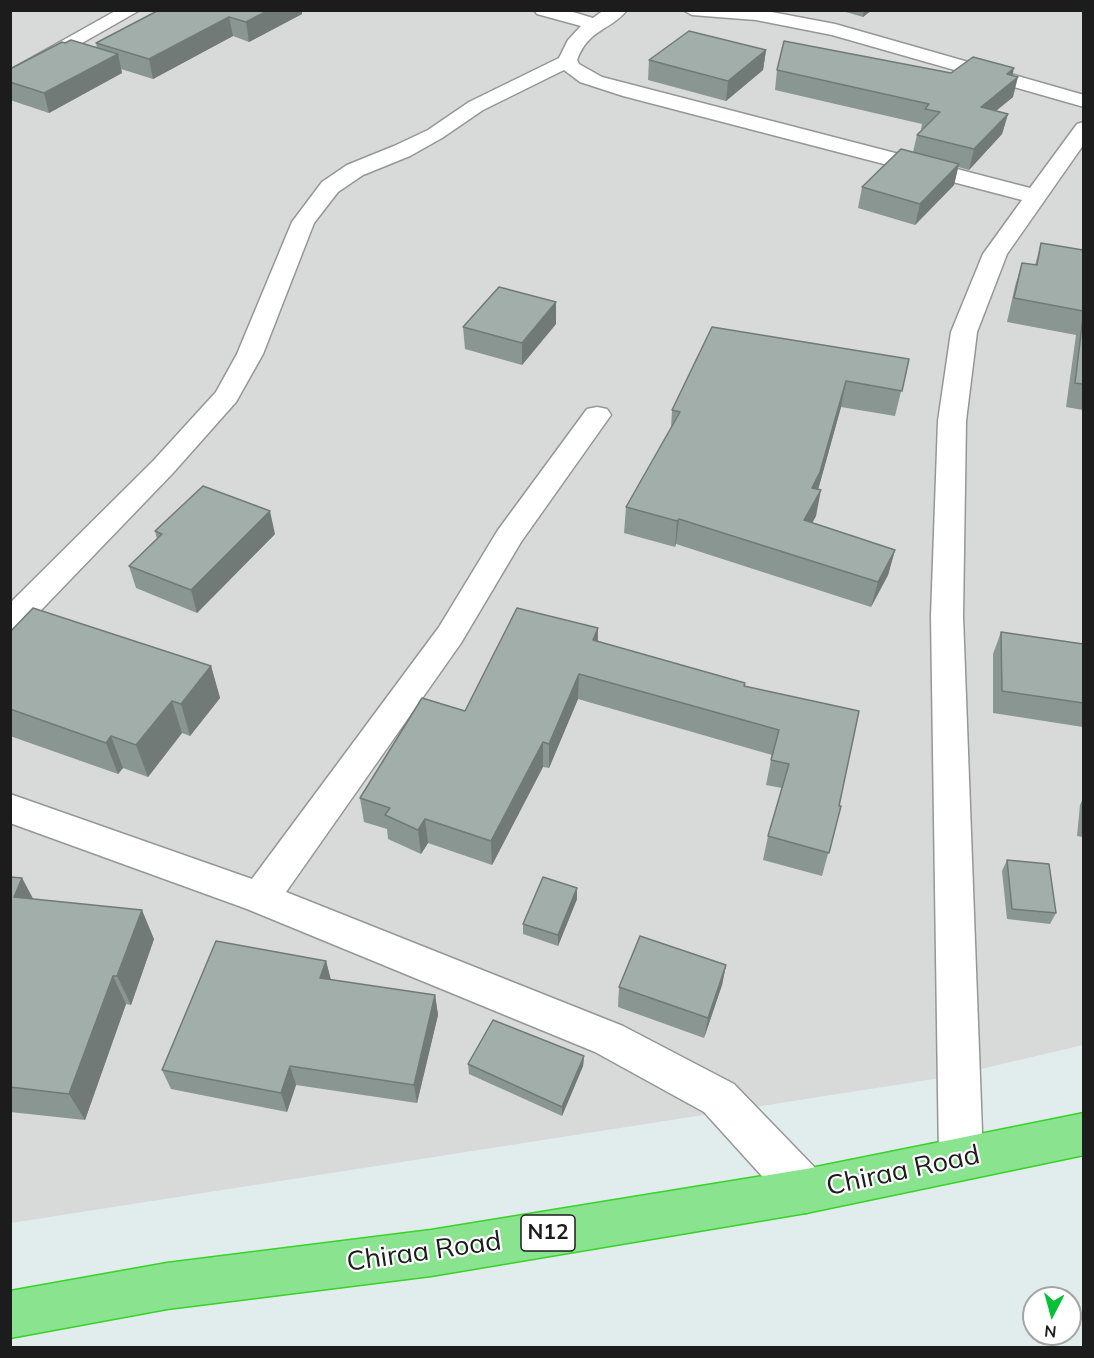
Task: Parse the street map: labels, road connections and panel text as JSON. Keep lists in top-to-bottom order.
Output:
{
  "streets": {
    "highway": ["Chiraa Road", "N12"]
  },
  "north": "bottom"
}
